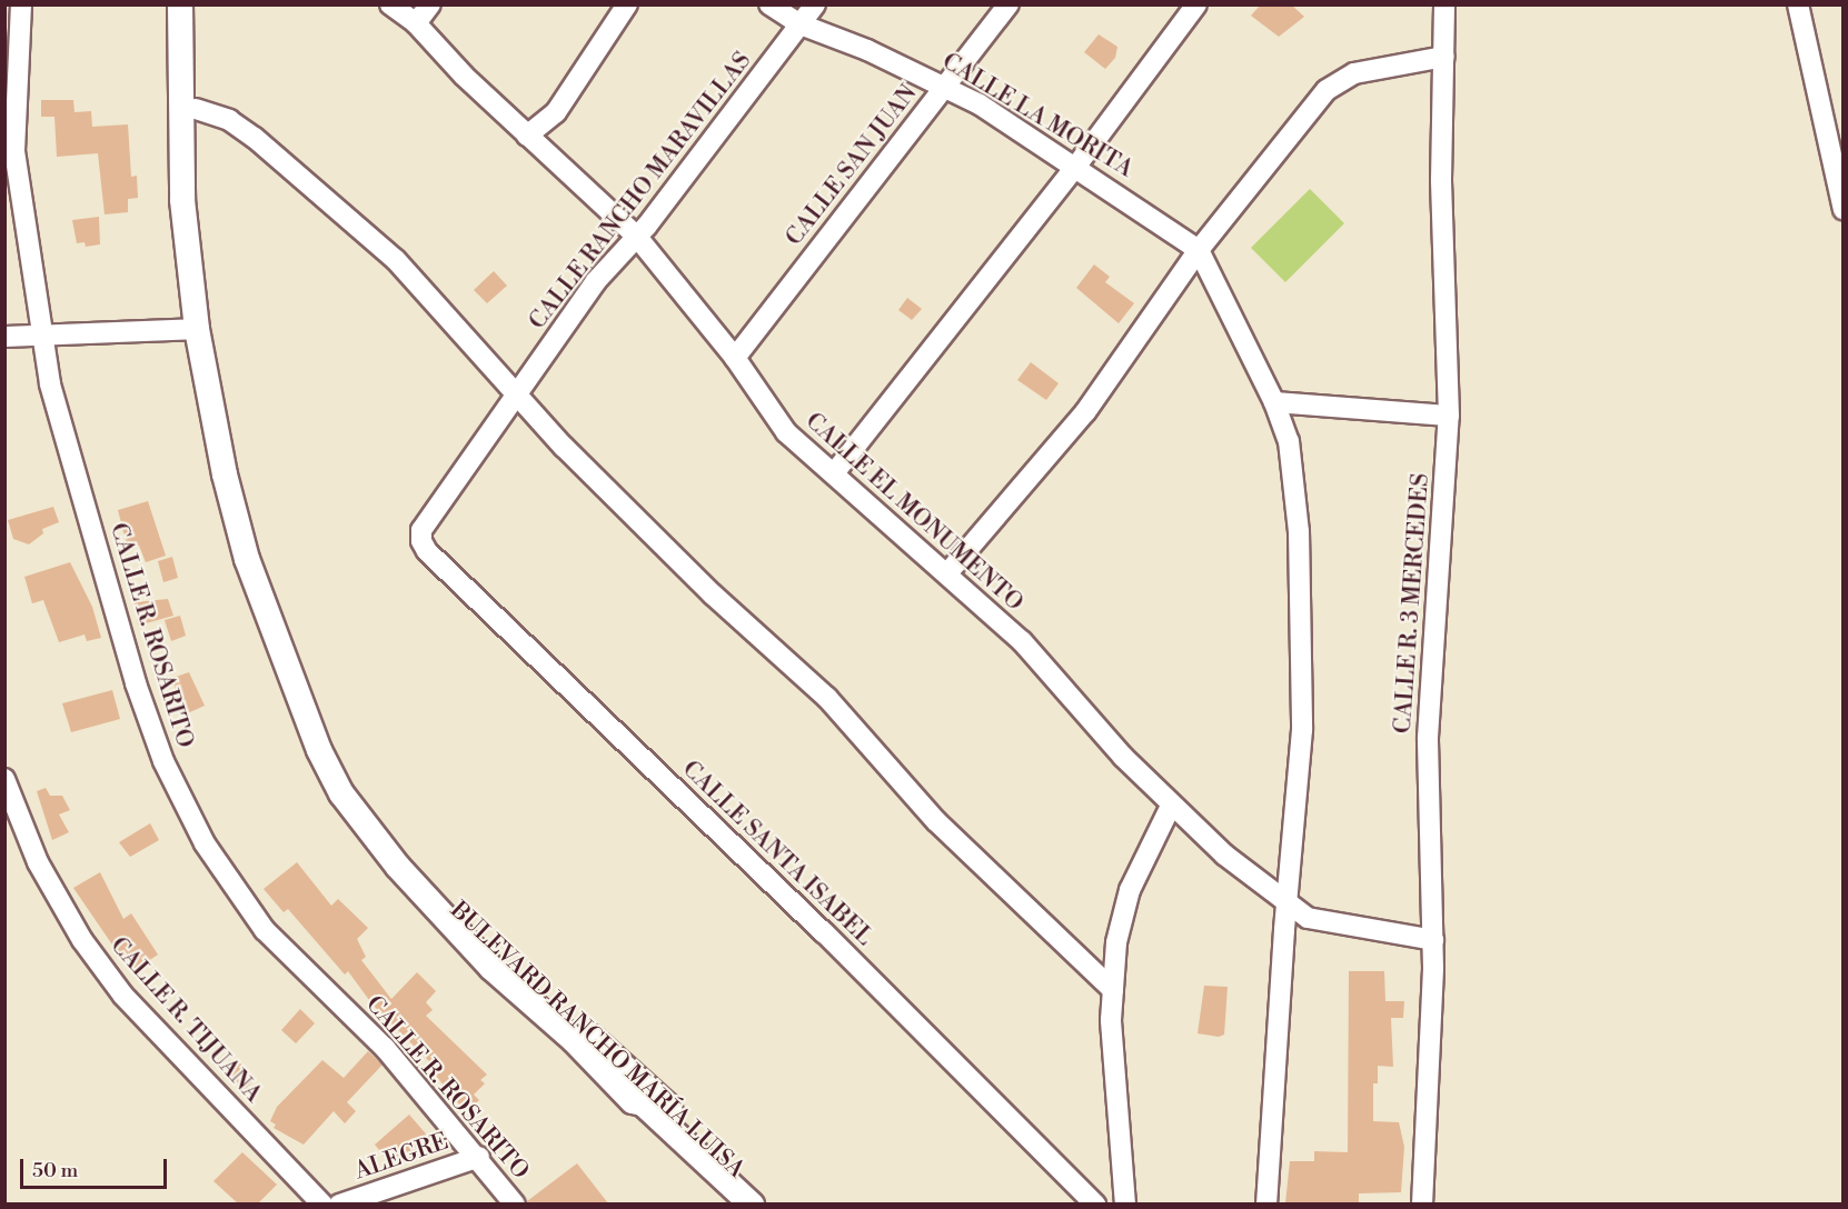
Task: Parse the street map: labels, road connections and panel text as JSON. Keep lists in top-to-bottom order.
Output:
{
  "streets": {
    "street": [
      "CALLE LA MORITA",
      "CALLE SAN JUAN",
      "CALLE RANCHO MARAVILLAS",
      "CALLE EL MONUMENTO",
      "CALLE R. 3 MERCEDES",
      "CALLE R. ROSARITO",
      "CALLE SANTA ISABEL",
      "CALLE R. TIJUANA",
      "BULEVARD RANCHO MARÍA LUISA",
      "ALEGRE"
    ]
  },
  "crossings": [
    ["CALLE LA MORITA", "CALLE SAN JUAN"],
    ["CALLE LA MORITA", "CALLE RANCHO MARAVILLAS"],
    ["CALLE SAN JUAN", "CALLE EL MONUMENTO"],
    ["CALLE RANCHO MARAVILLAS", "CALLE EL MONUMENTO"],
    ["CALLE RANCHO MARAVILLAS", "CALLE SANTA ISABEL"],
    ["CALLE EL MONUMENTO", "CALLE R. 3 MERCEDES"],
    ["CALLE R. ROSARITO", "ALEGRE"]
  ],
  "scale_bar": "50 m"
}
